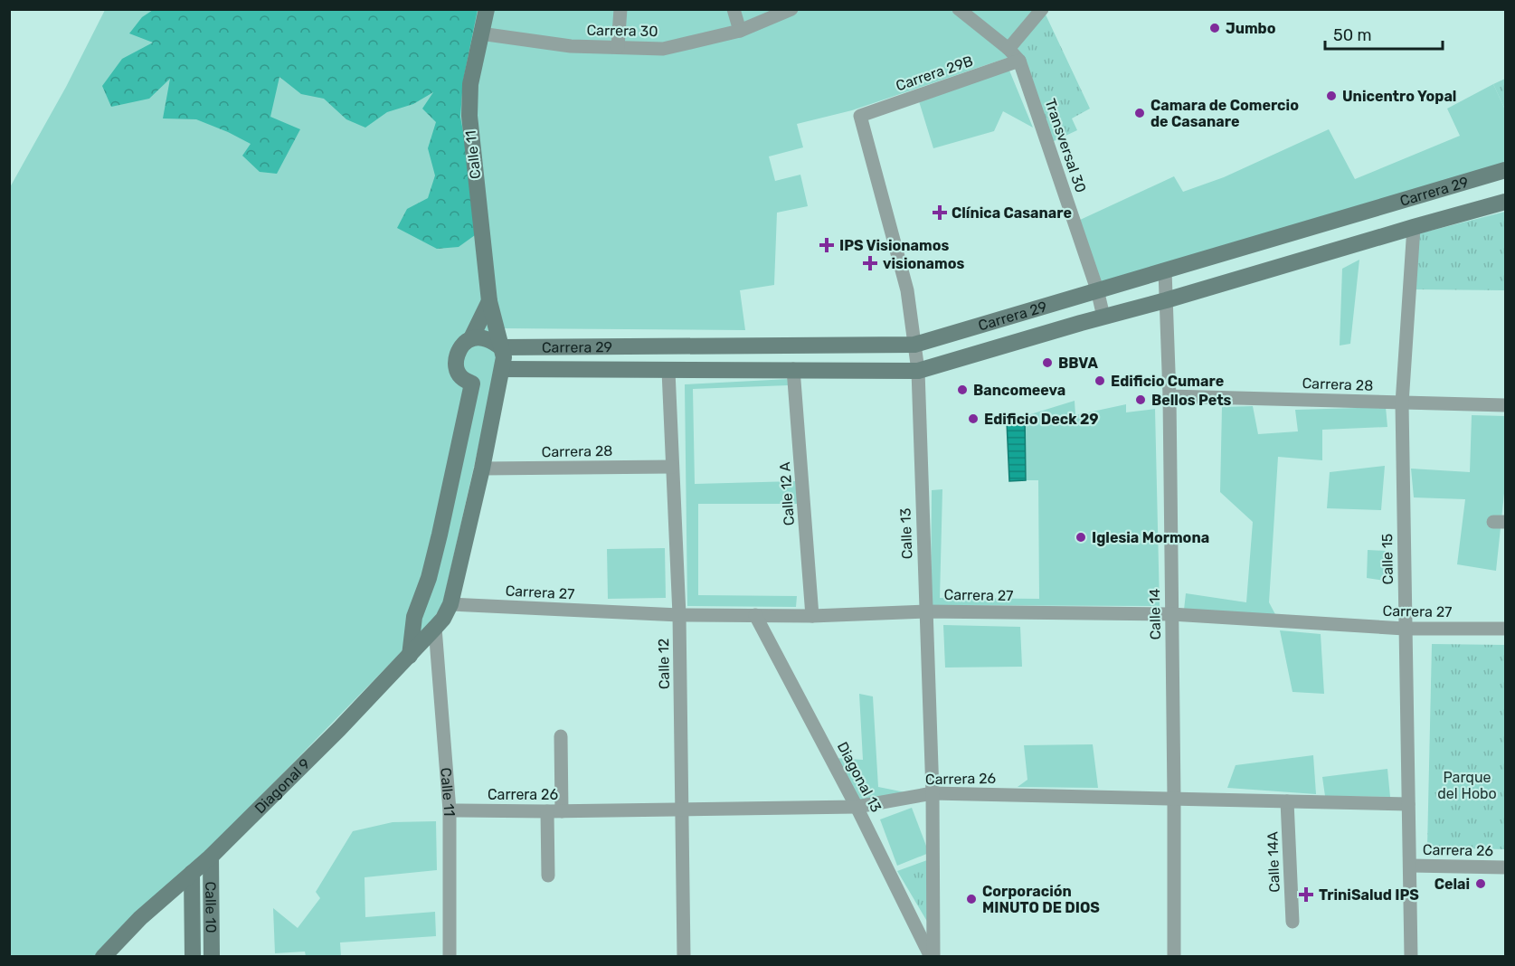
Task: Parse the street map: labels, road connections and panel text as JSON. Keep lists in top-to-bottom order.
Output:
{
  "streets": {
    "main road": [
      "Calle 11",
      "Carrera 29",
      "Diagonal 9",
      "Calle 10"
    ],
    "street": [
      "Carrera 30",
      "Carrera 29B",
      "Transversal 30",
      "Carrera 28",
      "Calle 12 A",
      "Calle 13",
      "Calle 15",
      "Carrera 27",
      "Calle 14",
      "Calle 12",
      "Diagonal 13",
      "Carrera 26",
      "Calle 14A"
    ]
  },
  "crossings": [
    ["Carrera 30", "Calle 11"],
    ["Carrera 29B", "Transversal 30"],
    ["Carrera 29B", "Calle 13"],
    ["Transversal 30", "Carrera 29"],
    ["Calle 11", "Carrera 29"],
    ["Calle 11", "Carrera 28"],
    ["Calle 11", "Carrera 27"],
    ["Calle 11", "Carrera 26"],
    ["Calle 11", "Diagonal 9"],
    ["Carrera 29", "Calle 12 A"],
    ["Carrera 29", "Calle 13"],
    ["Carrera 29", "Calle 15"],
    ["Carrera 29", "Calle 14"],
    ["Carrera 29", "Calle 12"],
    ["Carrera 28", "Calle 15"],
    ["Carrera 28", "Calle 14"],
    ["Carrera 28", "Calle 12"],
    ["Calle 12 A", "Carrera 27"],
    ["Calle 13", "Carrera 27"],
    ["Calle 13", "Diagonal 13"],
    ["Calle 13", "Carrera 26"],
    ["Calle 15", "Carrera 27"],
    ["Calle 15", "Carrera 26"],
    ["Carrera 27", "Calle 14"],
    ["Carrera 27", "Calle 12"],
    ["Carrera 27", "Diagonal 13"],
    ["Carrera 27", "Diagonal 9"],
    ["Calle 14", "Carrera 26"],
    ["Calle 12", "Carrera 26"],
    ["Diagonal 13", "Carrera 26"],
    ["Carrera 26", "Calle 14A"],
    ["Diagonal 9", "Calle 10"]
  ],
  "parks": ["Parque del Hobo"],
  "places": {
    "other": [
      "Jumbo",
      "Unicentro Yopal",
      "Camara de Comercio de Casanare",
      "BBVA",
      "Edificio Cumare",
      "Bancomeeva",
      "Bellos Pets",
      "Edificio Deck 29",
      "Iglesia Mormona",
      "Celai",
      "Corporación MINUTO DE DIOS"
    ],
    "health": [
      "Clínica Casanare",
      "IPS Visionamos",
      "visionamos",
      "TriniSalud IPS"
    ]
  },
  "scale_bar": "50 m"
}
